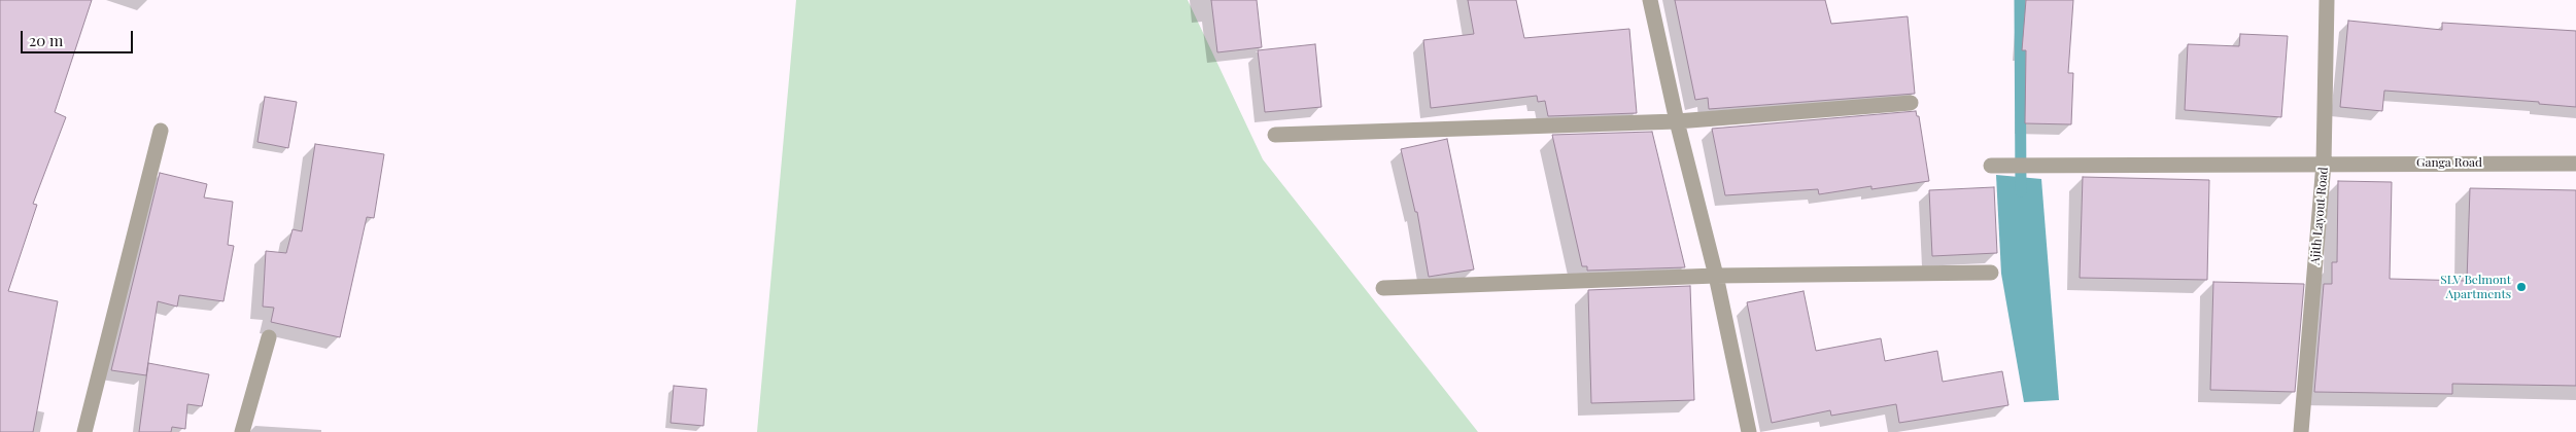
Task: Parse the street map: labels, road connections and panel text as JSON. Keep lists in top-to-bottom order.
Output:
{
  "streets": {
    "street": ["Ganga Road", "Ajith Layout Road"]
  },
  "crossings": [
    ["Ganga Road", "Ajith Layout Road"]
  ],
  "places": ["SLV Belmont Apartments"],
  "scale_bar": "20 m"
}
